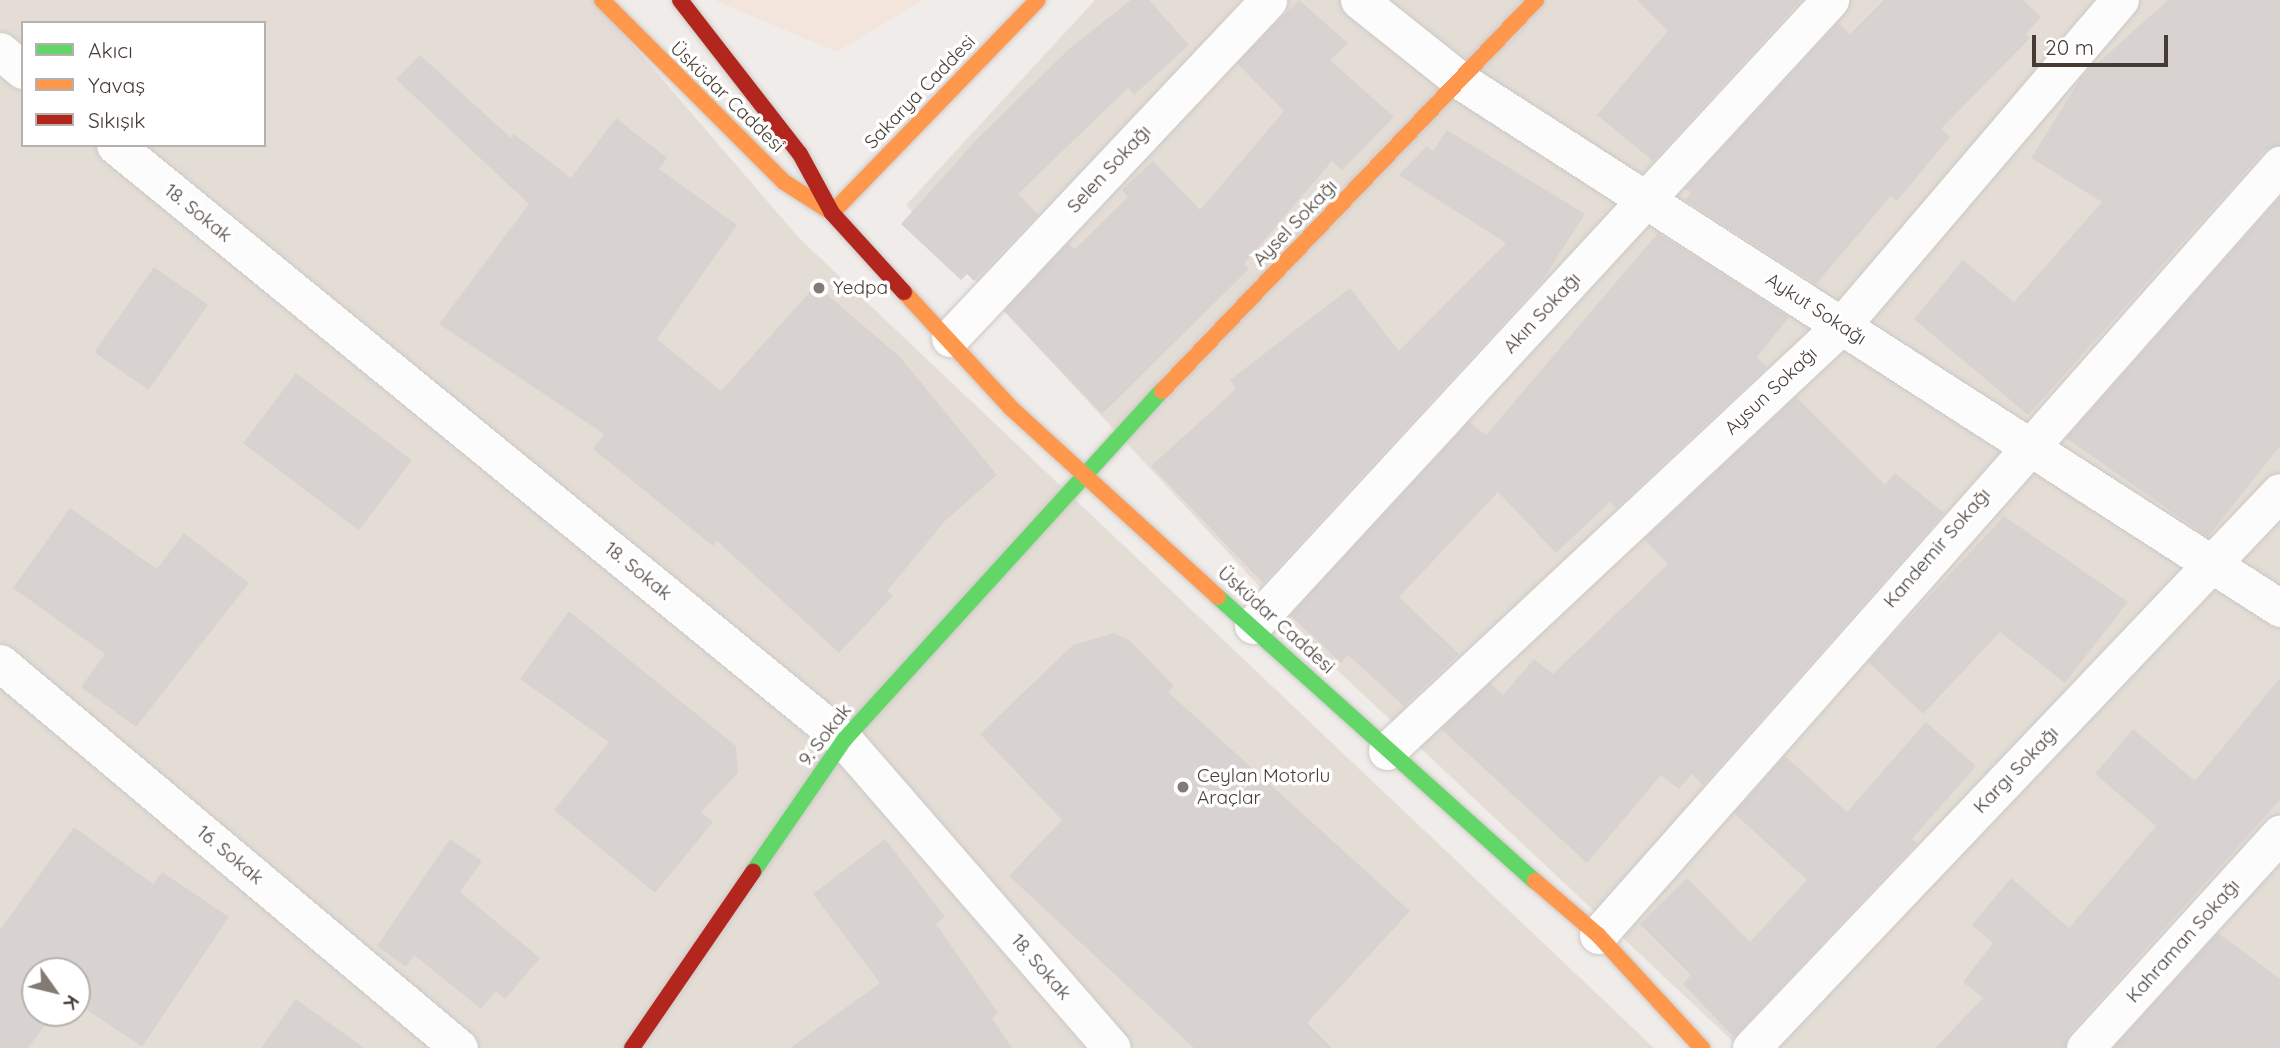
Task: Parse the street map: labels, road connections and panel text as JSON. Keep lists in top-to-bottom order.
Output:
{
  "streets": {
    "main road": [
      "Sakarya Caddesi",
      "Üsküdar Caddesi",
      "Aysel Sokağı",
      "9. Sokak"
    ],
    "street": [
      "Selen Sokağı",
      "18. Sokak",
      "Aykut Sokağı",
      "Akın Sokağı",
      "Aysun Sokağı",
      "Kandemir Sokağı",
      "Kargı Sokağı",
      "16. Sokak",
      "Kahraman Sokağı"
    ]
  },
  "crossings": [
    ["Sakarya Caddesi", "Üsküdar Caddesi"],
    ["Üsküdar Caddesi", "Selen Sokağı"],
    ["Üsküdar Caddesi", "Aysel Sokağı"],
    ["Üsküdar Caddesi", "Akın Sokağı"],
    ["Üsküdar Caddesi", "Aysun Sokağı"],
    ["Üsküdar Caddesi", "Kandemir Sokağı"],
    ["Üsküdar Caddesi", "9. Sokak"],
    ["18. Sokak", "9. Sokak"],
    ["Aysel Sokağı", "Aykut Sokağı"],
    ["Aysel Sokağı", "9. Sokak"],
    ["Aykut Sokağı", "Akın Sokağı"],
    ["Aykut Sokağı", "Aysun Sokağı"],
    ["Aykut Sokağı", "Kandemir Sokağı"],
    ["Aykut Sokağı", "Kargı Sokağı"]
  ],
  "places": ["Yedpa", "Ceylan Motorlu Araçlar"],
  "legend": ["Akıcı", "Yavaş", "Sıkışık"],
  "scale_bar": "20 m",
  "north": "bottom right"
}
